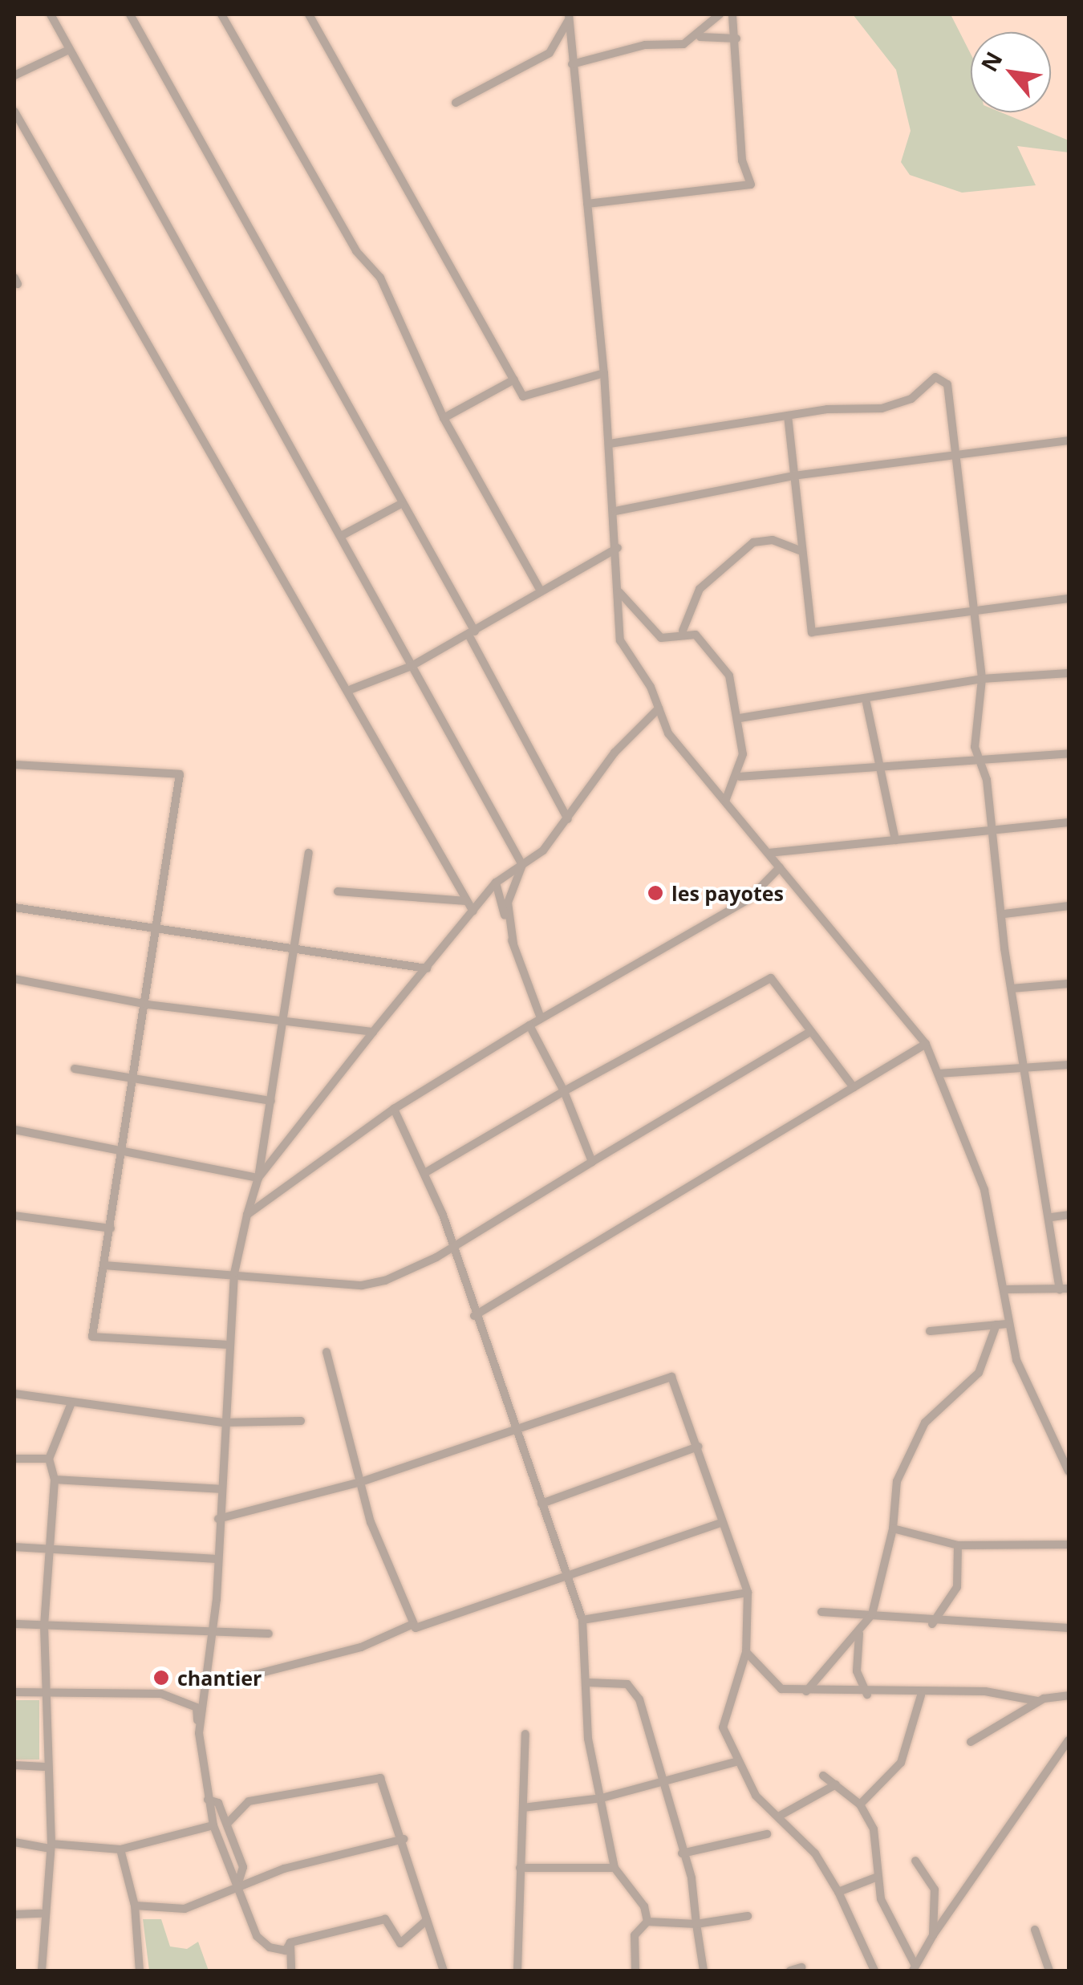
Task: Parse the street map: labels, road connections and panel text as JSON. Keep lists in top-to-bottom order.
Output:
{
  "places": ["les payotes", "chantier"],
  "north": "top left"
}
